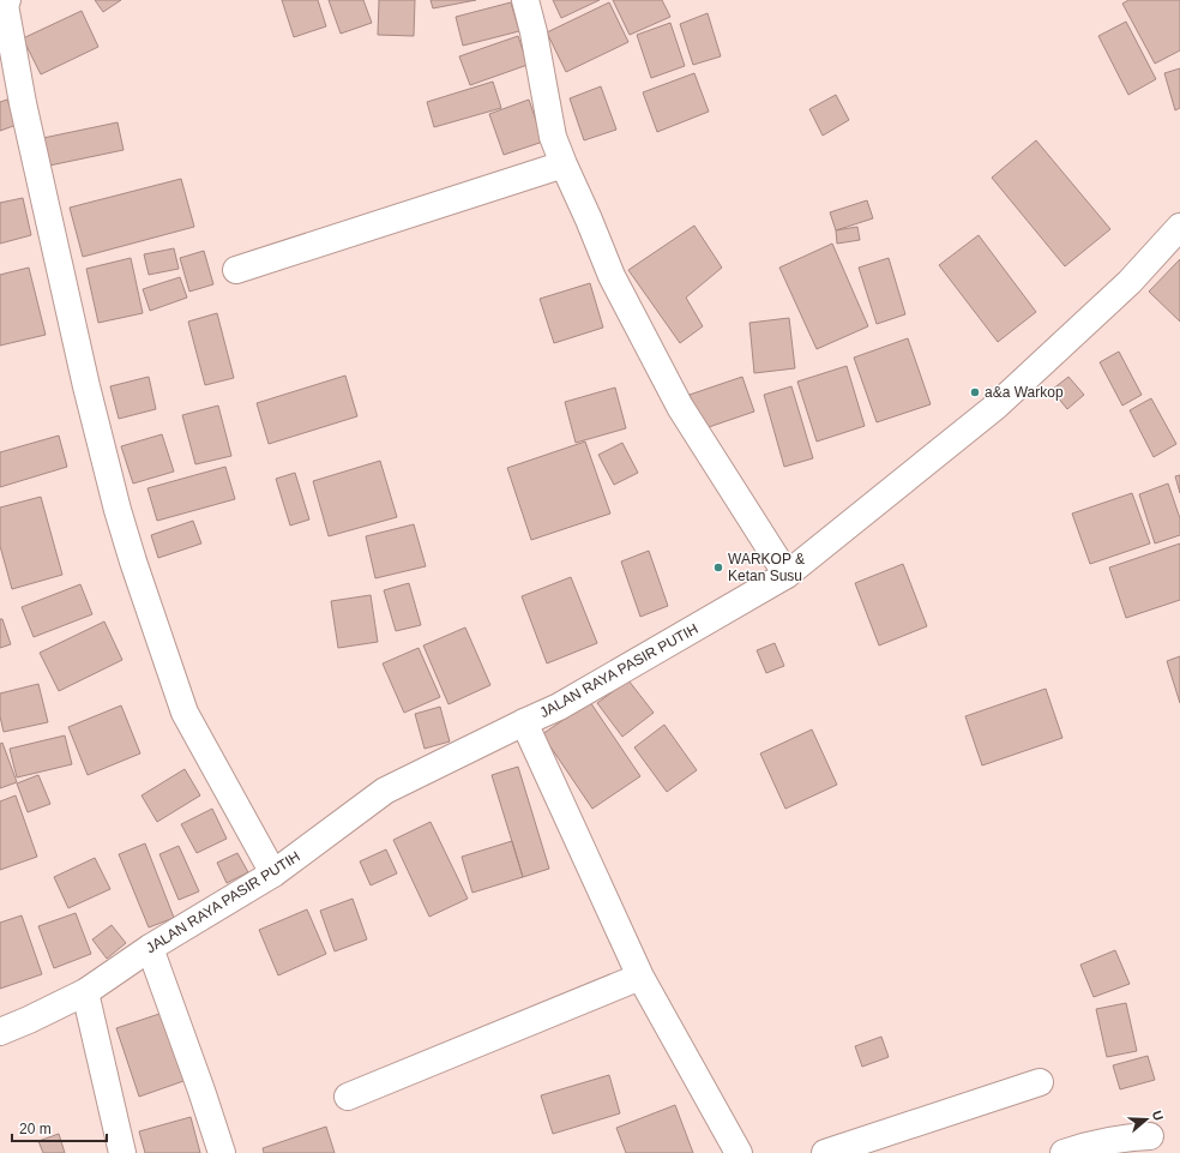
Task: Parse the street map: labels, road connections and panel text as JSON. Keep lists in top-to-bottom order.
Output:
{
  "streets": {
    "street": ["JALAN RAYA PASIR PUTIH"]
  },
  "places": ["a&a Warkop", "WARKOP & Ketan Susu"],
  "scale_bar": "20 m",
  "north": "right"
}
